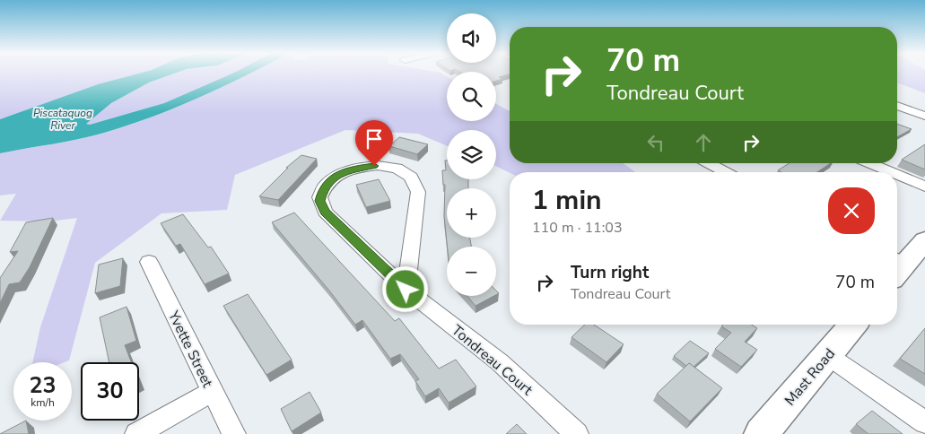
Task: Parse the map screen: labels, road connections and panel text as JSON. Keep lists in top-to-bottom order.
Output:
{
  "streets": {
    "main road": ["Mast Road"],
    "street": ["Yvette Street", "Tondreau Court"]
  },
  "water": ["Piscataquog River"],
  "page": {
    "map_buttons": ["+", "−"],
    "turn": ["70 m", "Tondreau Court"],
    "heading": ["1 min", "110 m · 11:03"],
    "list": [
      {
        "name": "Turn right",
        "note": "Tondreau Court",
        "value": "70 m"
      }
    ],
    "speed": "23 km/h",
    "limit": "30"
  }
}
